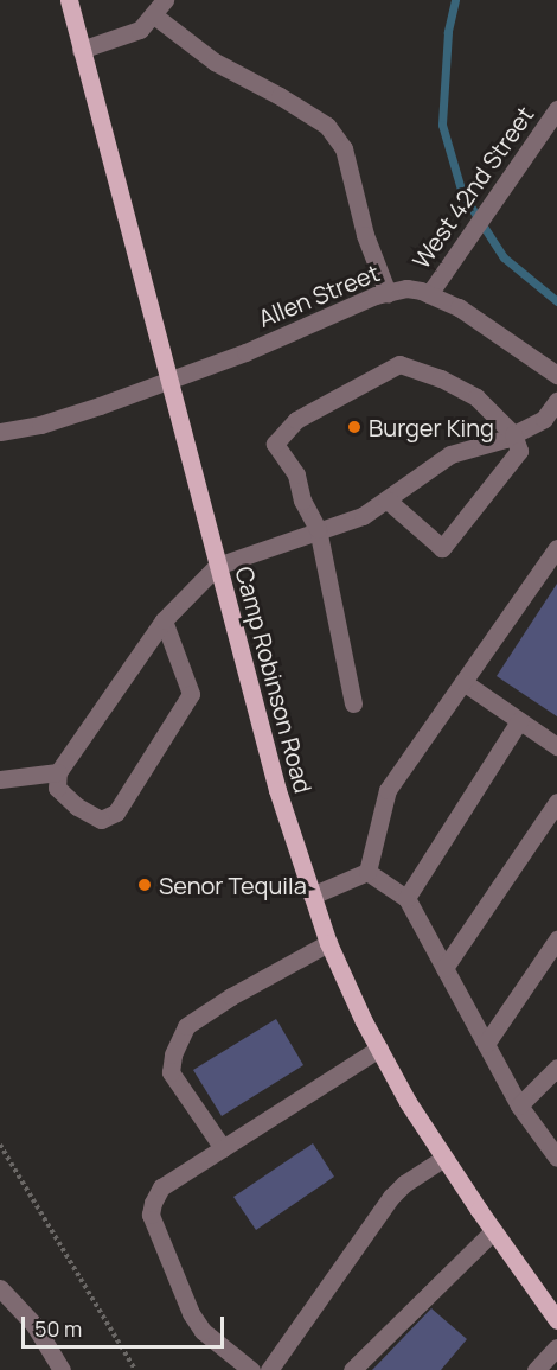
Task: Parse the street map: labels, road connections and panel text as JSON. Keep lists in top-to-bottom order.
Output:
{
  "streets": {
    "main road": ["Camp Robinson Road"],
    "street": ["West 42nd Street", "Allen Street"]
  },
  "crossings": [
    ["West 42nd Street", "Allen Street"],
    ["Allen Street", "Camp Robinson Road"]
  ],
  "places": ["Burger King", "Senor Tequila"],
  "scale_bar": "50 m"
}
